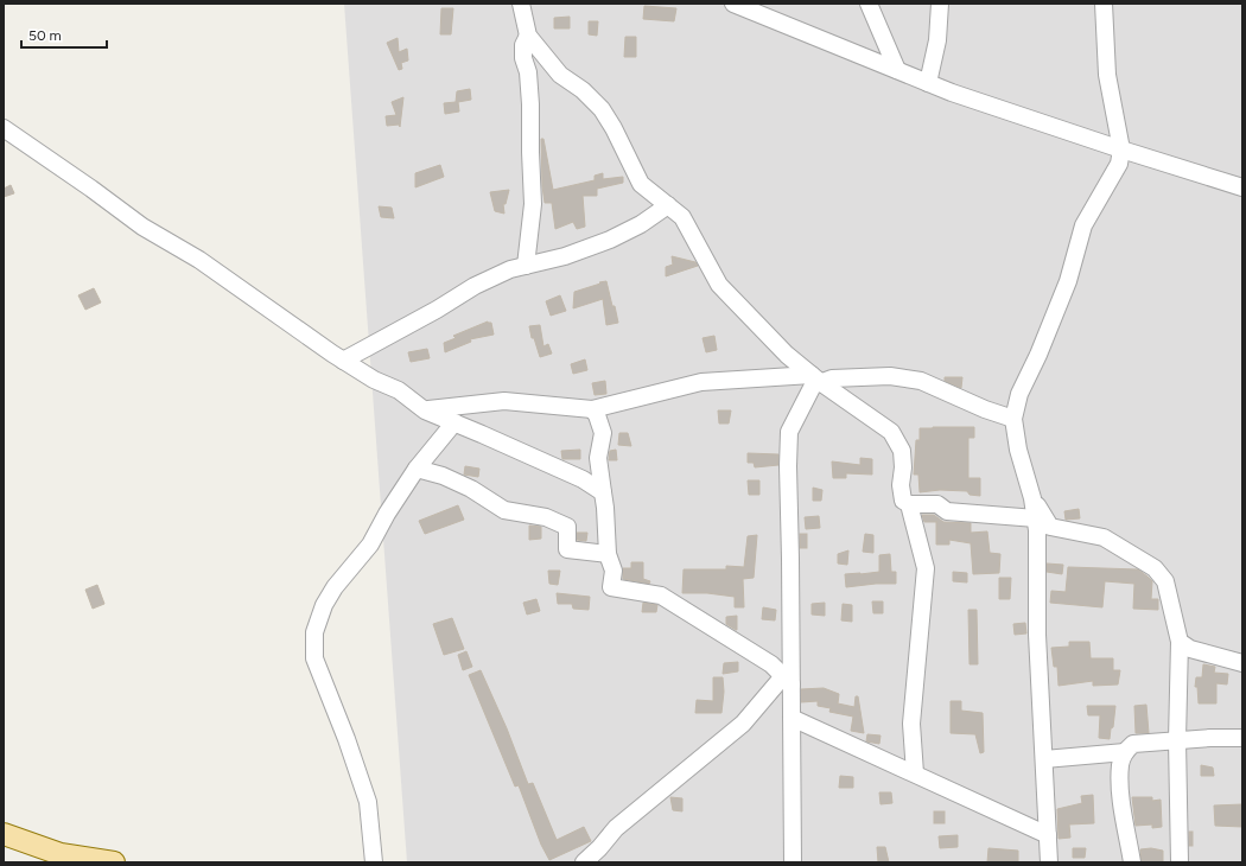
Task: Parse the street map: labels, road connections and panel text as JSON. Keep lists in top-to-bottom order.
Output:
{
  "scale_bar": "50 m"
}
